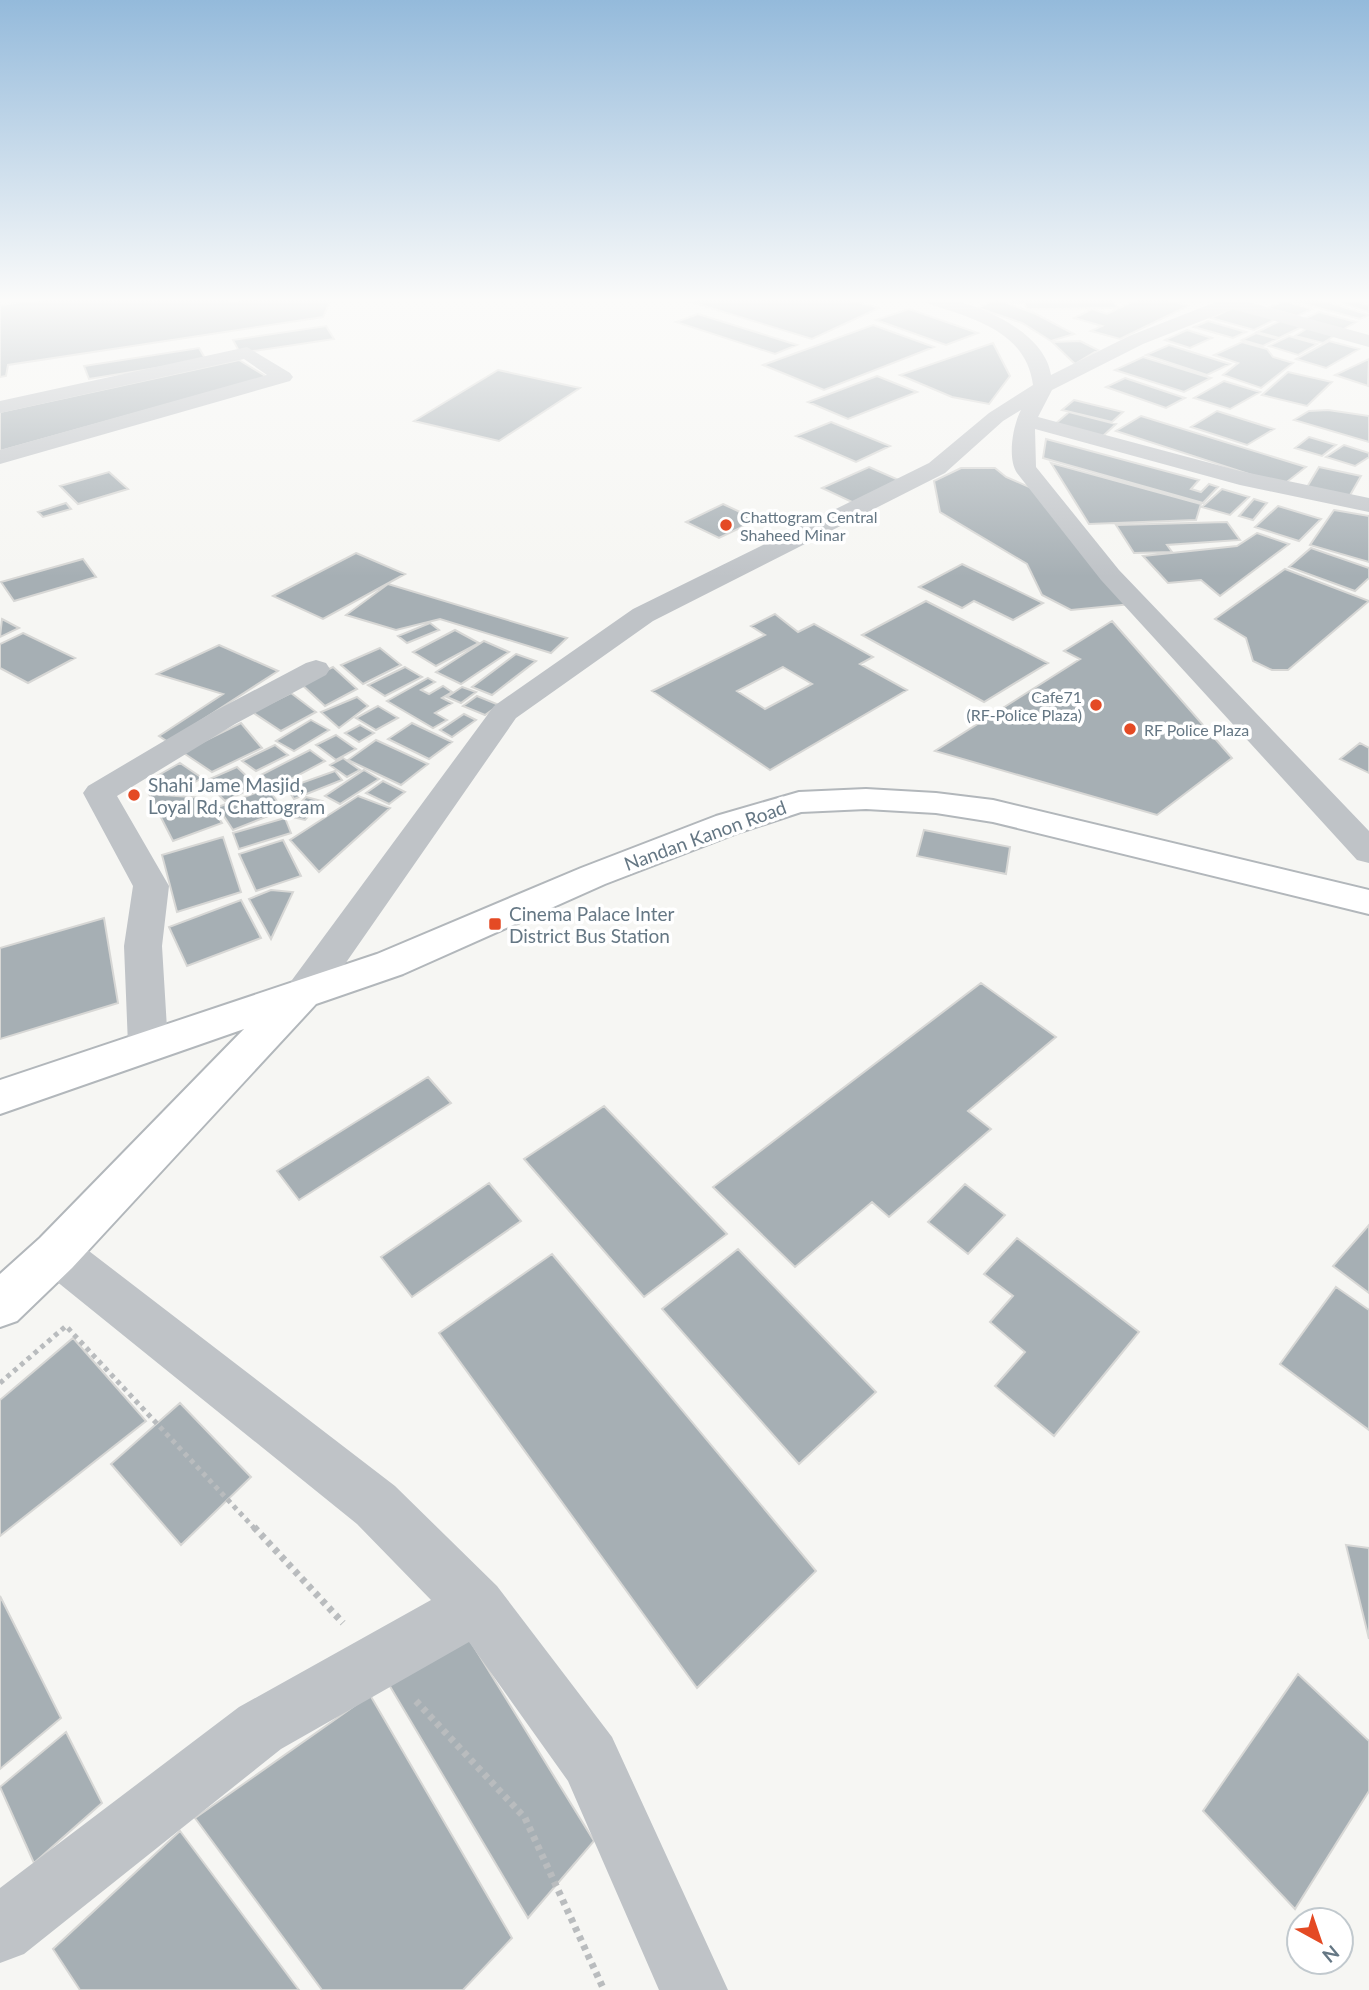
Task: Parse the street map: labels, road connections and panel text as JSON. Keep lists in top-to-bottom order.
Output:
{
  "streets": {
    "main road": ["Nandan Kanon Road"]
  },
  "places": {
    "other": [
      "Chattogram Central Shaheed Minar",
      "Cafe71 (RF-Police Plaza)",
      "RF Police Plaza",
      "Shahi Jame Masjid, Loyal Rd, Chattogram"
    ],
    "transit": ["Cinema Palace Inter District Bus Station"]
  },
  "north": "bottom right"
}
